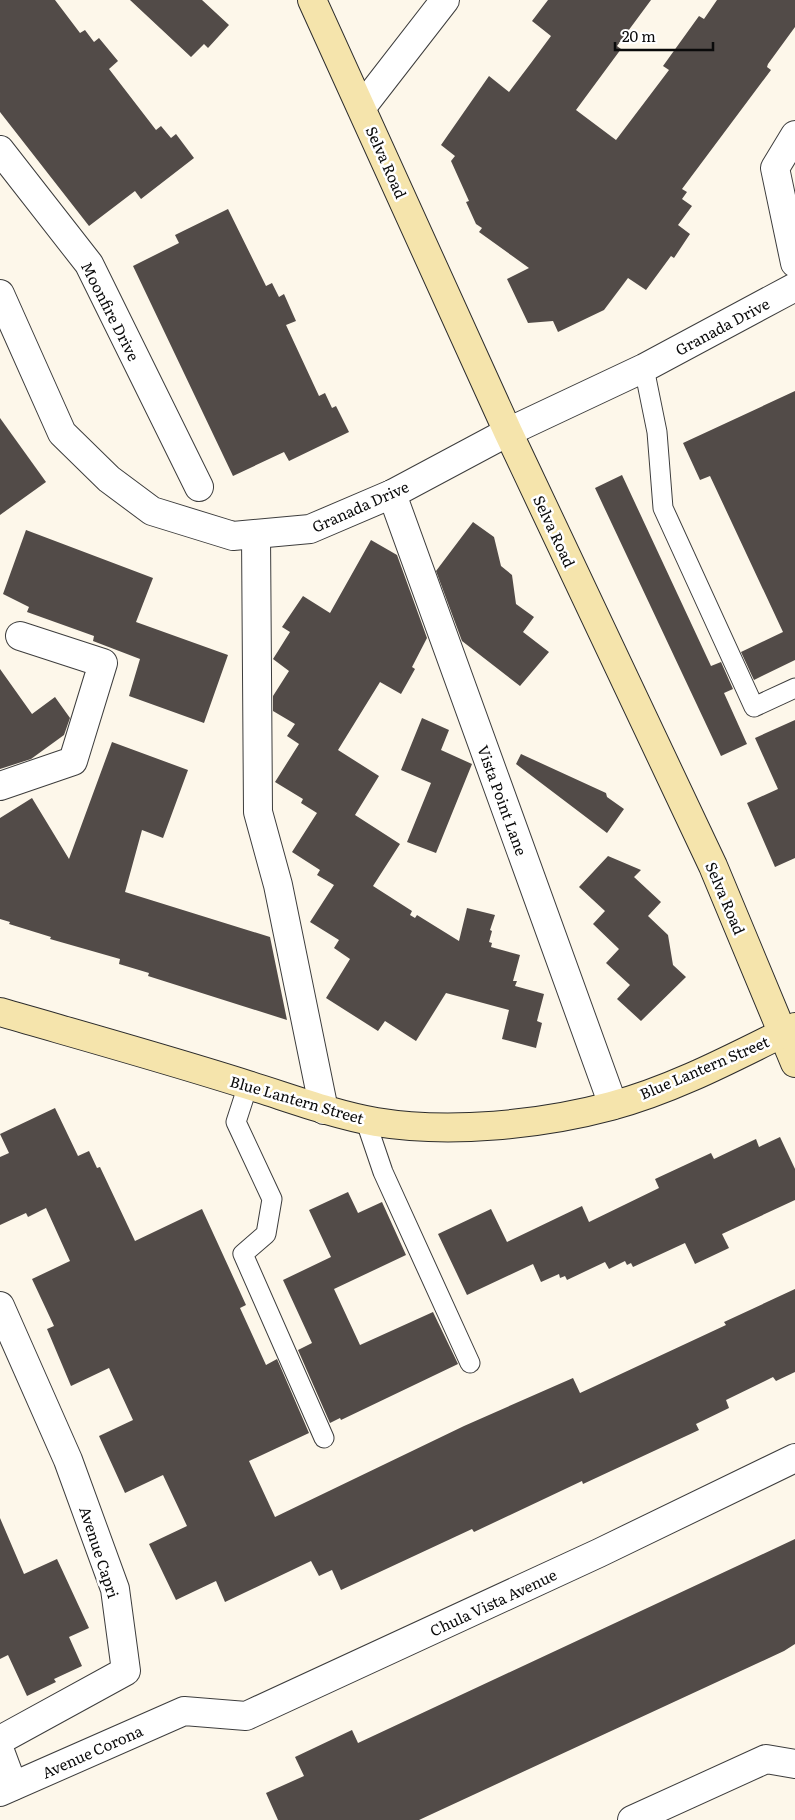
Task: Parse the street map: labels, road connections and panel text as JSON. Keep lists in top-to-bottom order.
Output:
{
  "streets": {
    "street": [
      "Selva Road",
      "Moonfire Drive",
      "Granada Drive",
      "Vista Point Lane",
      "Blue Lantern Street",
      "Avenue Capri",
      "Chula Vista Avenue",
      "Avenue Corona"
    ]
  },
  "crossings": [
    ["Selva Road", "Granada Drive"],
    ["Selva Road", "Blue Lantern Street"],
    ["Granada Drive", "Vista Point Lane"],
    ["Vista Point Lane", "Blue Lantern Street"],
    ["Chula Vista Avenue", "Avenue Corona"]
  ],
  "scale_bar": "20 m"
}
